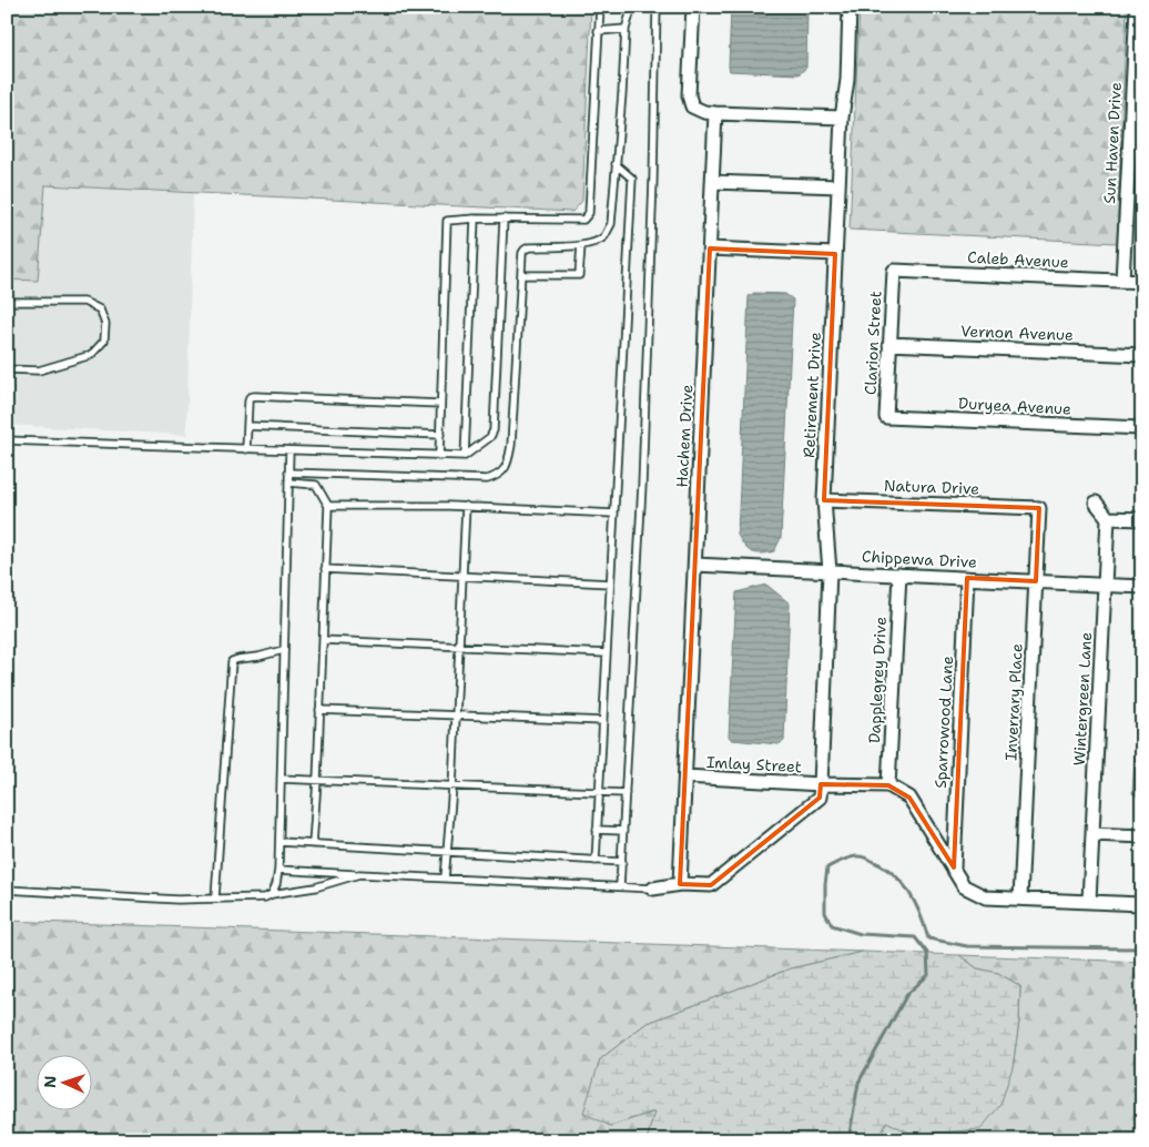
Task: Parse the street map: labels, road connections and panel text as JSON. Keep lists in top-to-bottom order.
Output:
{
  "streets": {
    "street": [
      "Sun Haven Drive",
      "Caleb Avenue",
      "Vernon Avenue",
      "Clarion Street",
      "Retirement Drive",
      "Duryea Avenue",
      "Hachem Drive",
      "Natura Drive",
      "Chippewa Drive",
      "Dapplegrey Drive",
      "Wintergreen Lane",
      "Inverrary Place",
      "Sparrowood Lane",
      "Imlay Street"
    ]
  },
  "crossings": [
    ["Sun Haven Drive", "Caleb Avenue"],
    ["Caleb Avenue", "Clarion Street"],
    ["Vernon Avenue", "Clarion Street"],
    ["Clarion Street", "Duryea Avenue"],
    ["Retirement Drive", "Natura Drive"],
    ["Retirement Drive", "Chippewa Drive"],
    ["Retirement Drive", "Imlay Street"],
    ["Hachem Drive", "Chippewa Drive"],
    ["Hachem Drive", "Imlay Street"],
    ["Natura Drive", "Inverrary Place"],
    ["Chippewa Drive", "Dapplegrey Drive"],
    ["Chippewa Drive", "Wintergreen Lane"],
    ["Chippewa Drive", "Inverrary Place"],
    ["Chippewa Drive", "Sparrowood Lane"],
    ["Dapplegrey Drive", "Imlay Street"]
  ],
  "north": "left"
}
